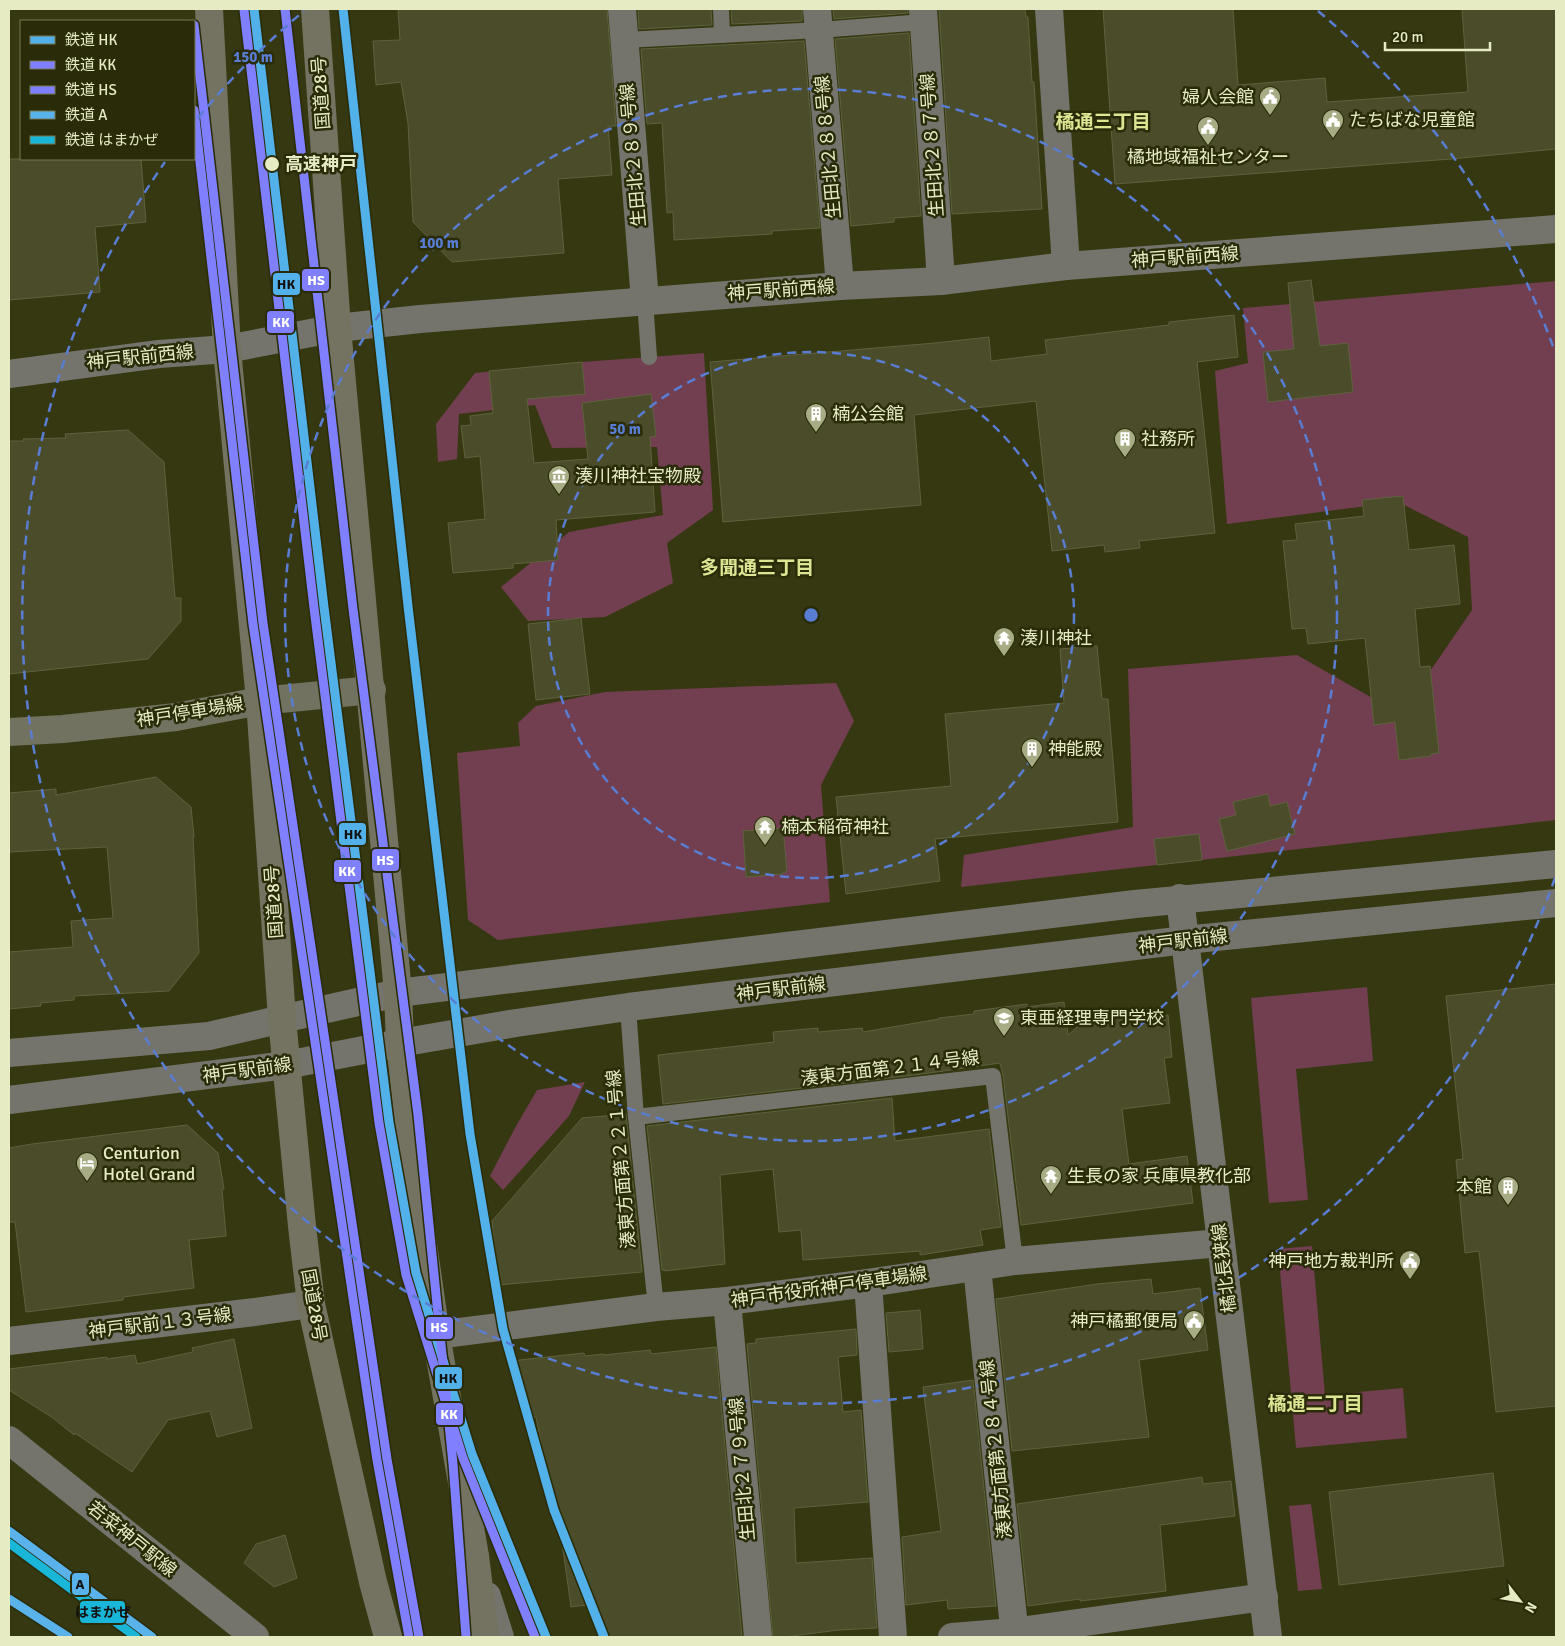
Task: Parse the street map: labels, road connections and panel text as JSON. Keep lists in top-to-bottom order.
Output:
{
  "streets": {
    "highway": ["国道28号"],
    "main road": ["神戸停車場線"],
    "street": [
      "生田北２８７号線",
      "生田北２８８号線",
      "生田北２８９号線",
      "神戸駅前西線",
      "神戸駅前線",
      "橘北長狭線",
      "神戸市役所神戸停車場線",
      "神戸駅前１３号線",
      "湊東方面第２８４号線",
      "生田北２７９号線",
      "若菜神戸駅線"
    ],
    "lane": ["湊東方面第２１４号線", "湊東方面第２２１号線"]
  },
  "crossings": [
    ["国道28号", "神戸駅前西線"],
    ["国道28号", "神戸停車場線"],
    ["国道28号", "神戸駅前線"],
    ["国道28号", "神戸市役所神戸停車場線"],
    ["国道28号", "神戸駅前１３号線"],
    ["生田北２８７号線", "神戸駅前西線"],
    ["生田北２８８号線", "神戸駅前西線"],
    ["生田北２８９号線", "神戸駅前西線"],
    ["神戸駅前線", "湊東方面第２２１号線"],
    ["神戸駅前線", "橘北長狭線"],
    ["湊東方面第２１４号線", "湊東方面第２２１号線"],
    ["湊東方面第２１４号線", "神戸市役所神戸停車場線"],
    ["湊東方面第２２１号線", "神戸市役所神戸停車場線"],
    ["橘北長狭線", "神戸市役所神戸停車場線"],
    ["神戸市役所神戸停車場線", "湊東方面第２８４号線"],
    ["神戸市役所神戸停車場線", "生田北２７９号線"]
  ],
  "districts": ["橘通三丁目", "多聞通三丁目", "橘通二丁目"],
  "places": {
    "public building": [
      "婦人会館",
      "たちばな児童館",
      "橘地域福祉センター",
      "神戸地方裁判所",
      "神戸橘郵便局"
    ],
    "other": ["高速神戸"],
    "building": [
      "楠公会館",
      "社務所",
      "神能殿",
      "本館"
    ],
    "museum": ["湊川神社宝物殿"],
    "temple": ["湊川神社", "楠本稲荷神社", "生長の家 兵庫県教化部"],
    "school or university": ["東亜経理専門学校"],
    "hotel": ["Centurion Hotel Grand"]
  },
  "lines": [
    "rail line HK",
    "rail line HS",
    "rail line KK",
    "rail line A",
    "rail line はまかぜ"
  ],
  "legend": [
    "鉄道 HK",
    "鉄道 KK",
    "鉄道 HS",
    "鉄道 A",
    "鉄道 はまかぜ"
  ],
  "scale_bar": "20 m",
  "north": "bottom right",
  "rings": ["150 m", "100 m", "50 m"]
}
